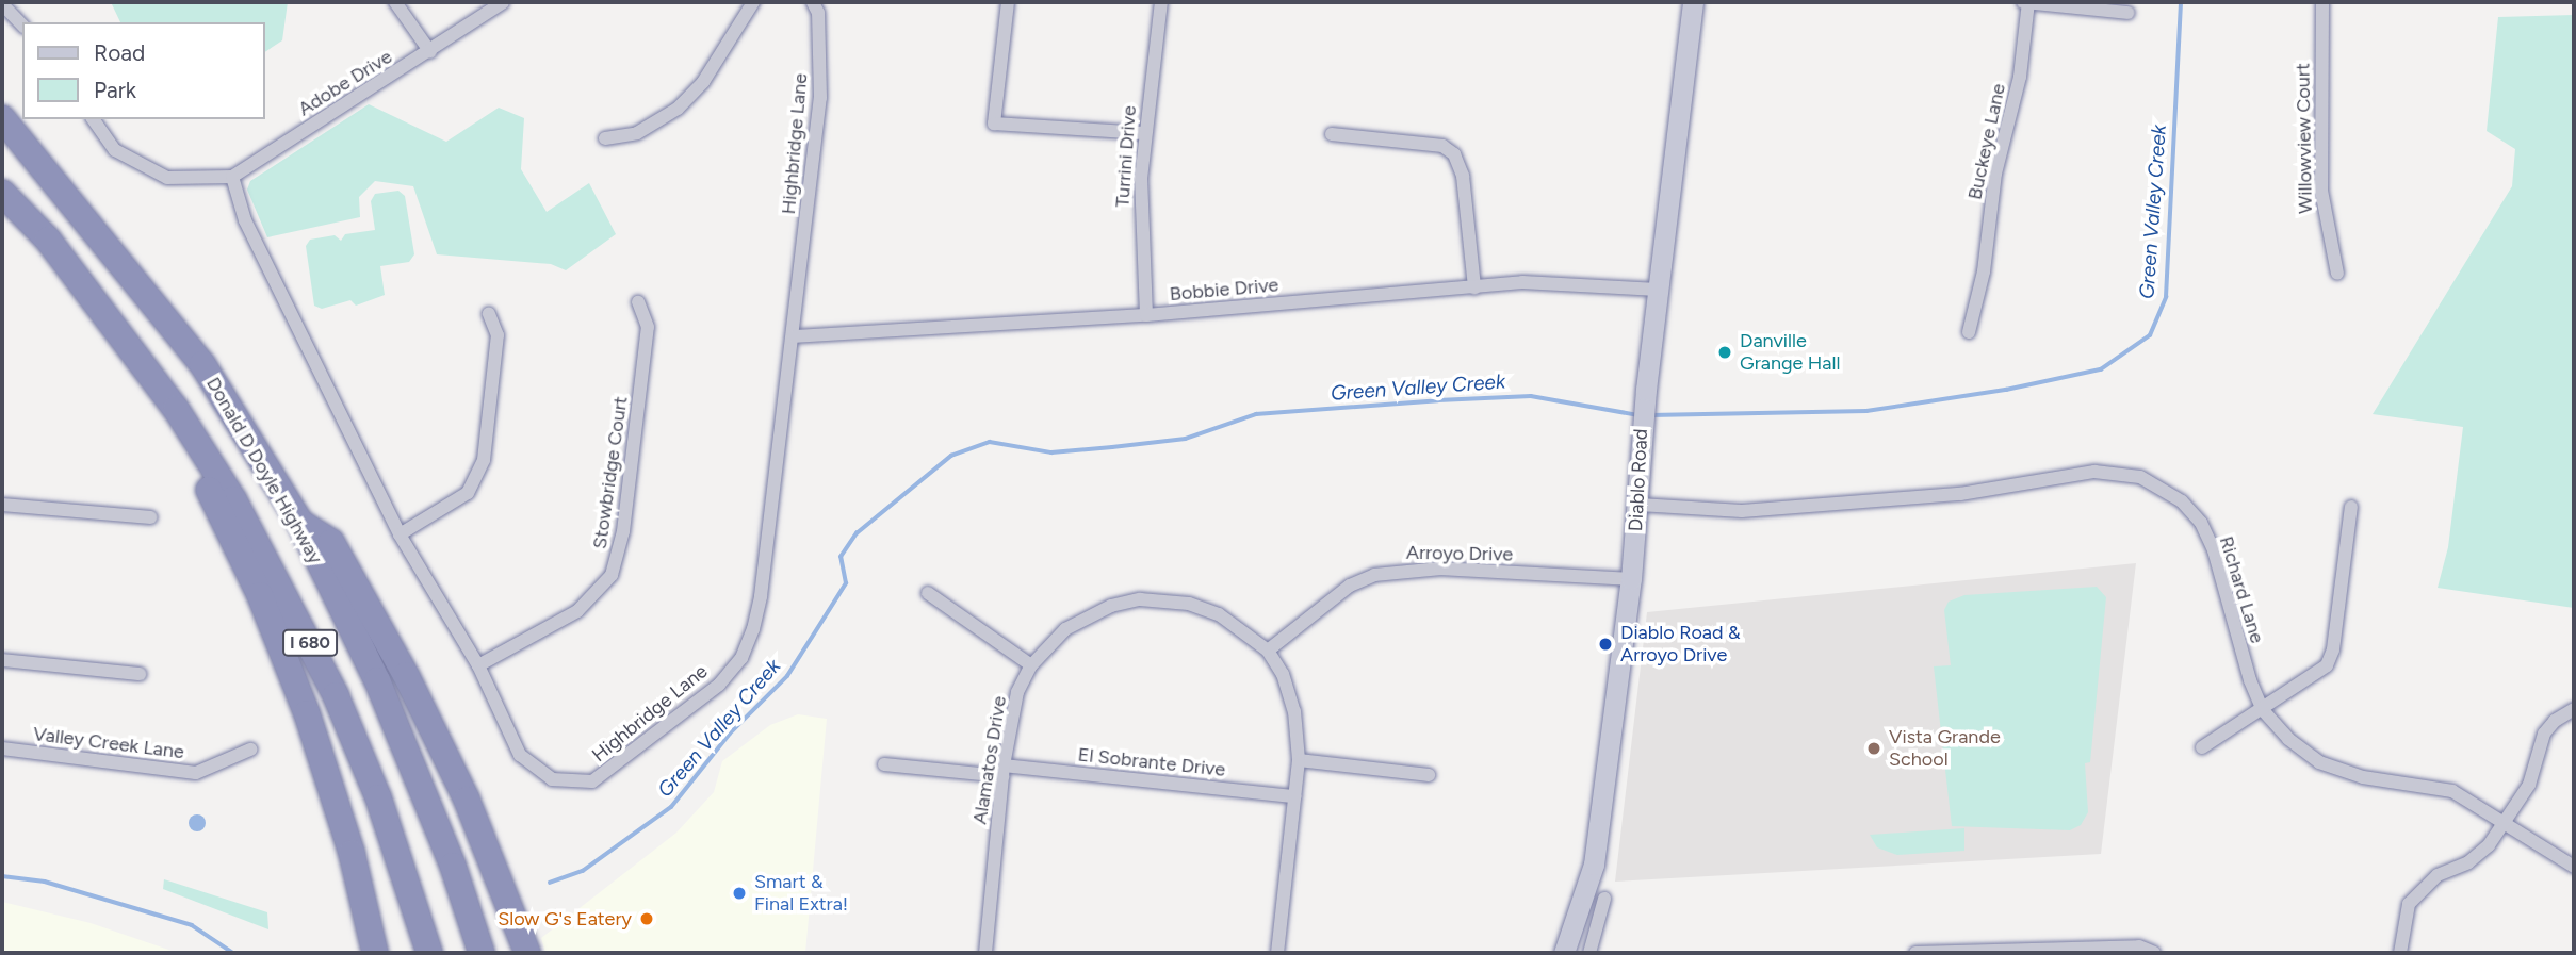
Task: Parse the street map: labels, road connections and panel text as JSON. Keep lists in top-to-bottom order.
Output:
{
  "streets": {
    "highway": ["Donald D Doyle Highway", "I 680"],
    "street": [
      "Adobe Drive",
      "Willowview Court",
      "Buckeye Lane",
      "Highbridge Lane",
      "Turrini Drive",
      "Bobbie Drive",
      "Stowbridge Court",
      "Diablo Road",
      "Arroyo Drive",
      "Richard Lane",
      "Valley Creek Lane",
      "Alamatos Drive",
      "El Sobrante Drive"
    ]
  },
  "crossings": [
    ["Adobe Drive", "Highbridge Lane"],
    ["Highbridge Lane", "Bobbie Drive"],
    ["Highbridge Lane", "Stowbridge Court"],
    ["Turrini Drive", "Bobbie Drive"],
    ["Bobbie Drive", "Diablo Road"],
    ["Diablo Road", "Arroyo Drive"],
    ["Diablo Road", "Richard Lane"],
    ["Arroyo Drive", "Alamatos Drive"],
    ["Alamatos Drive", "El Sobrante Drive"]
  ],
  "water": ["Green Valley Creek"],
  "places": [
    "Danville Grange Hall",
    "Diablo Road & Arroyo Drive",
    "Vista Grande School",
    "Smart & Final Extra!",
    "Slow G's Eatery"
  ],
  "legend": ["Road", "Park"]
}
